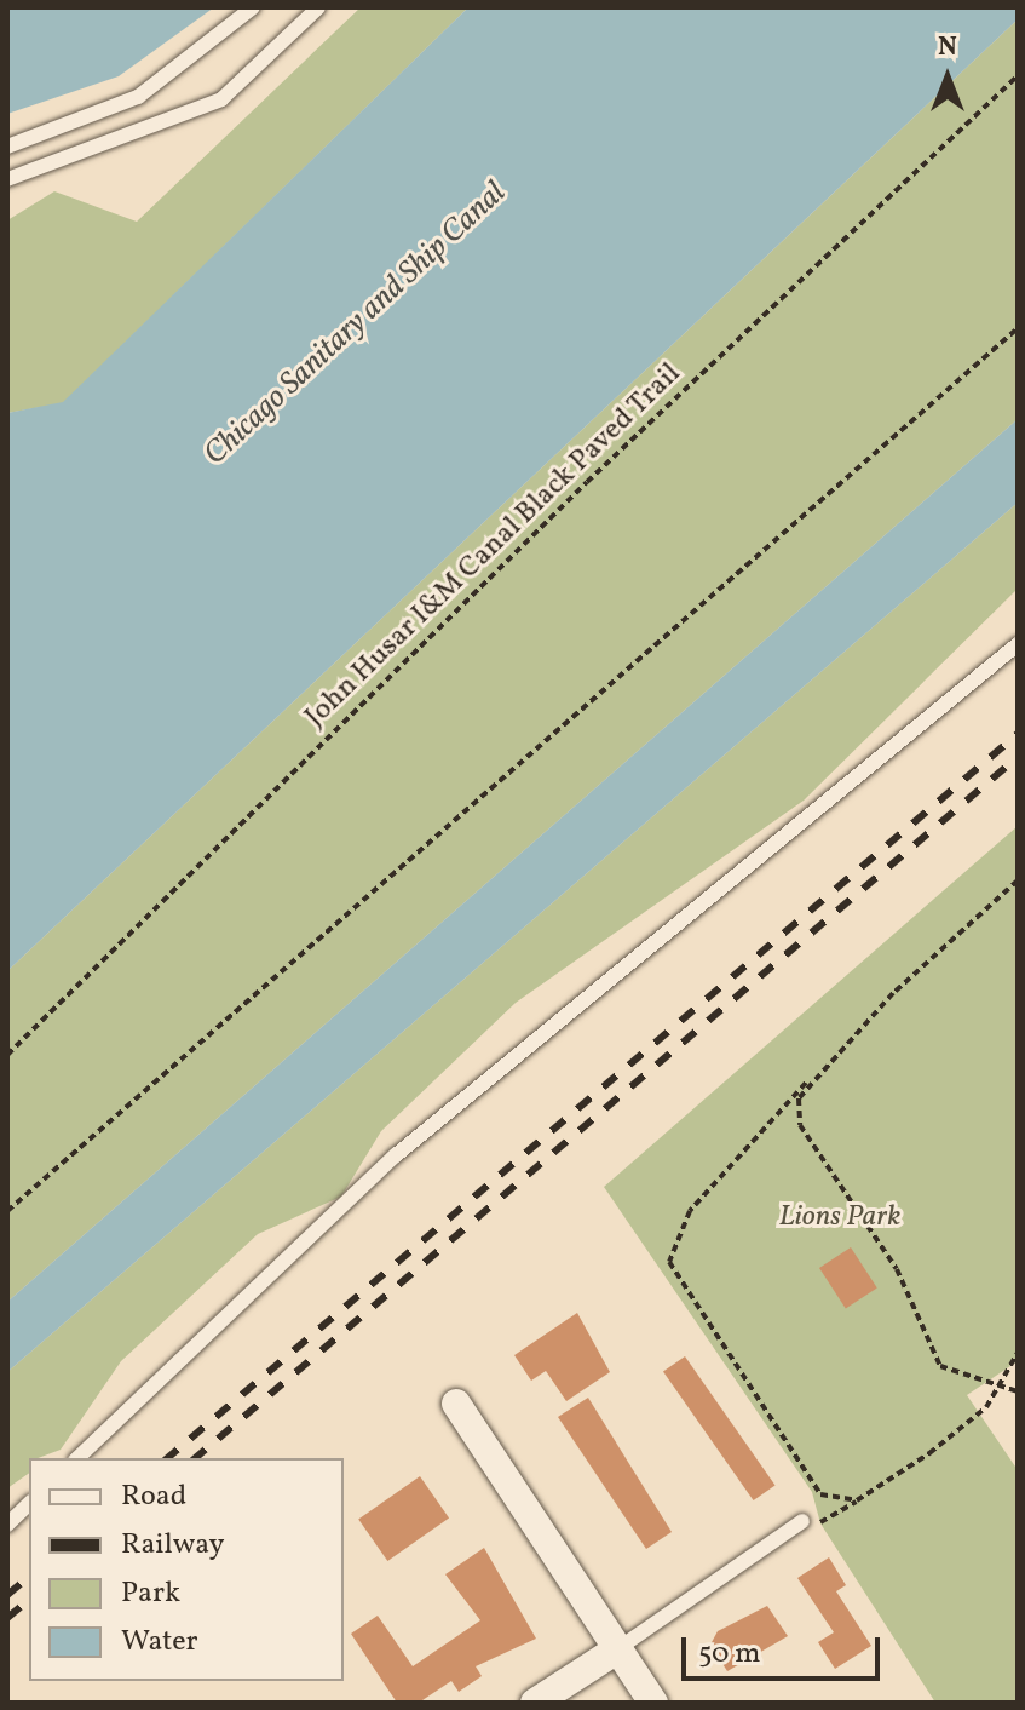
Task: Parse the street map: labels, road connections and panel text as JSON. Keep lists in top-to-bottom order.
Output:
{
  "streets": {
    "path": ["John Husar I&M Canal Black Paved Trail"]
  },
  "water": ["Chicago Sanitary and Ship Canal"],
  "parks": ["Lions Park"],
  "legend": [
    "Road",
    "Railway",
    "Park",
    "Water"
  ],
  "scale_bar": "50 m",
  "north": "top"
}
